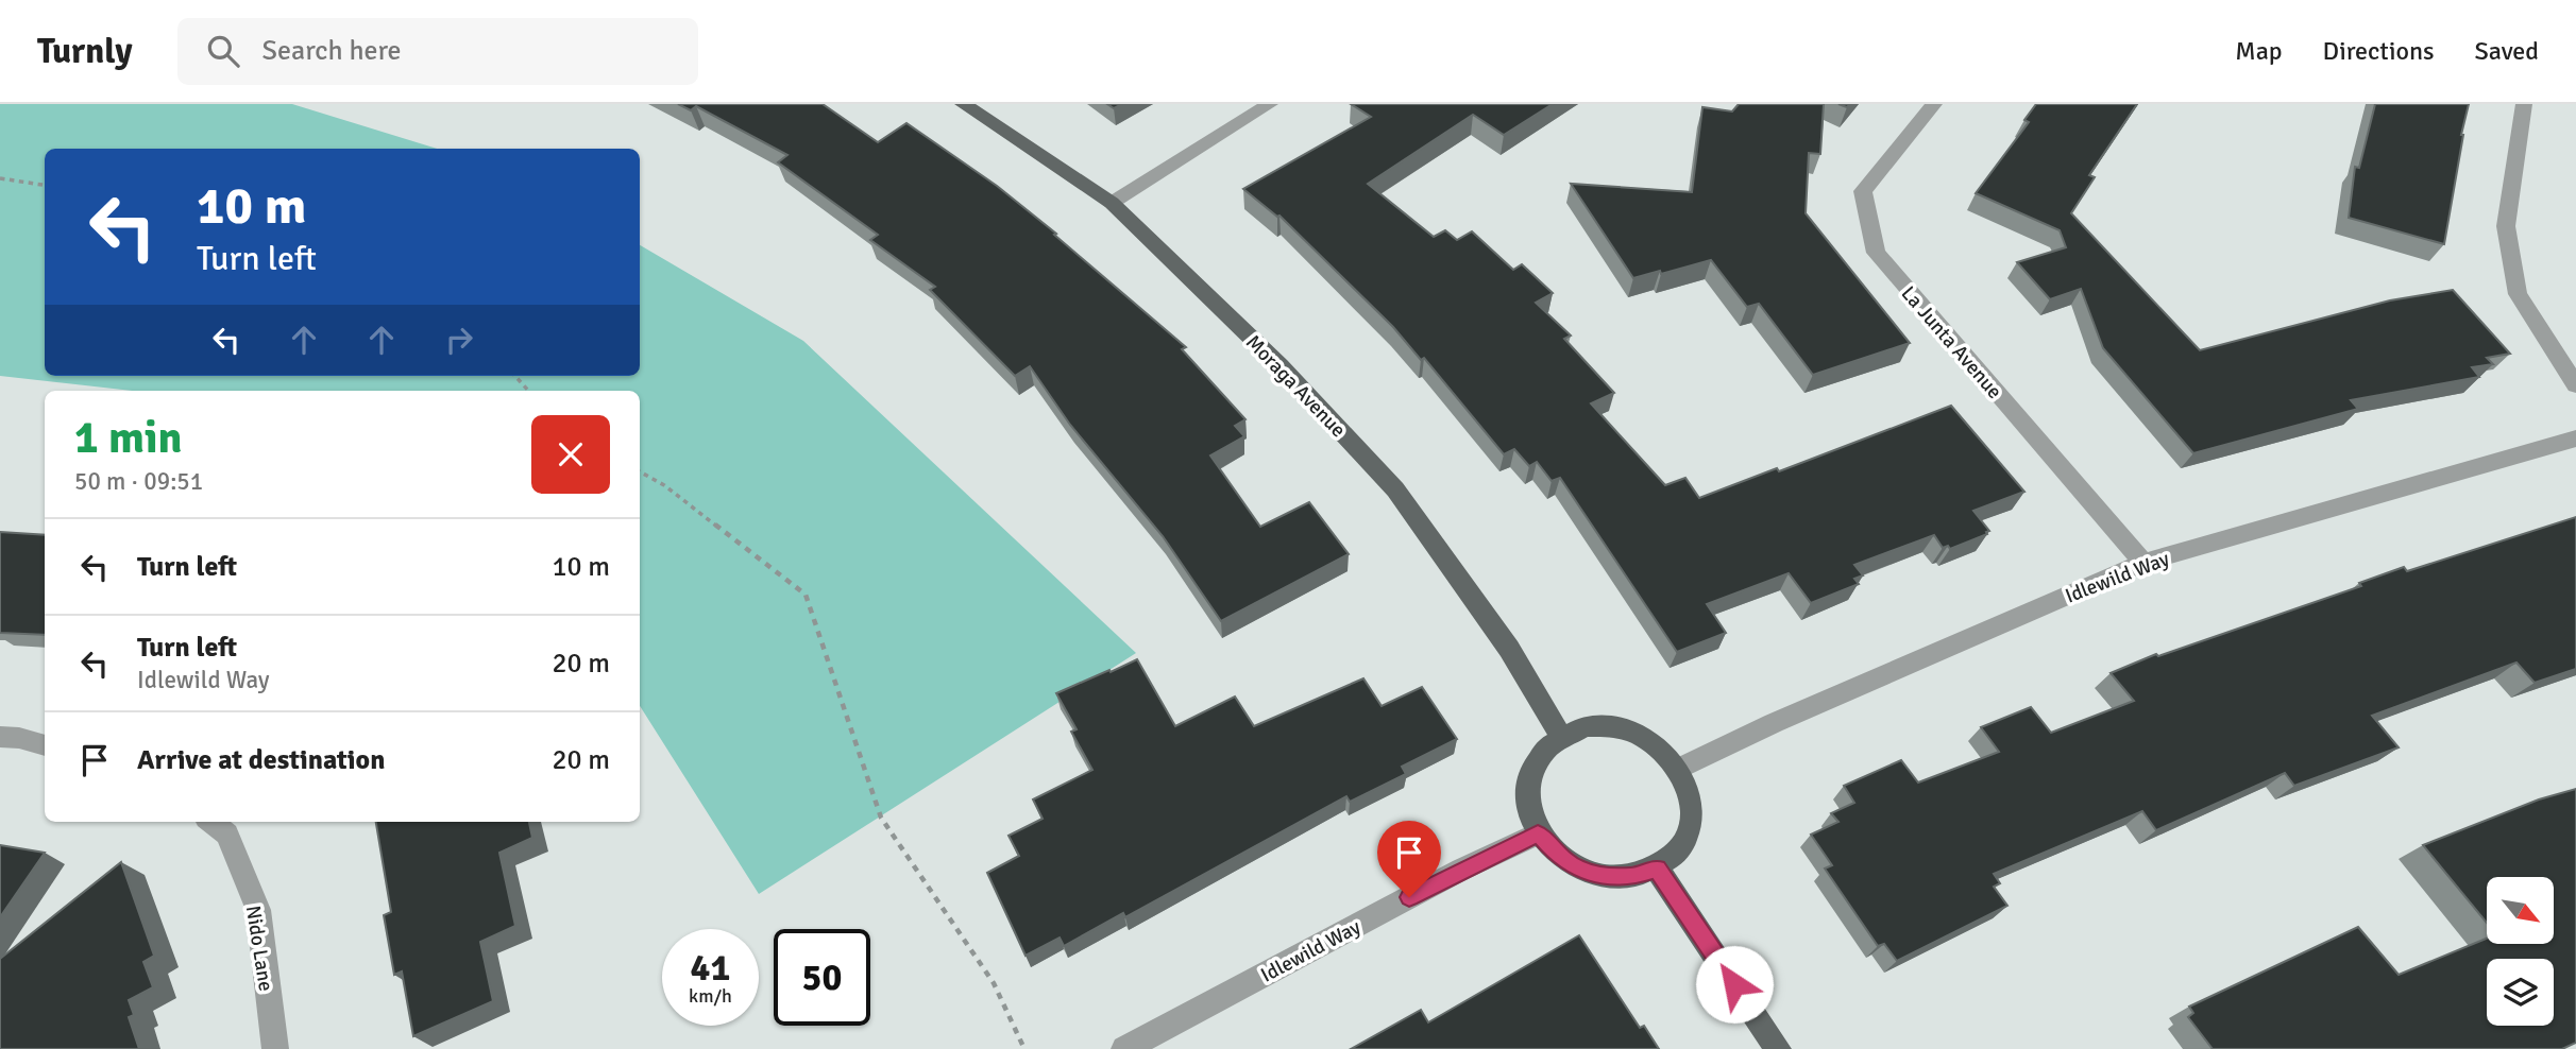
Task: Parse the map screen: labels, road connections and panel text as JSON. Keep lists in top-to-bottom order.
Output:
{
  "streets": {
    "main road": ["Moraga Avenue"],
    "street": ["La Junta Avenue", "Idlewild Way", "Nido Lane"]
  },
  "crossings": [
    ["La Junta Avenue", "Idlewild Way"],
    ["Moraga Avenue", "Idlewild Way"]
  ],
  "north": "bottom right",
  "page": {
    "header": "Turnly",
    "search": "Search here",
    "nav": ["Map", "Directions", "Saved"],
    "turn": ["10 m", "Turn left"],
    "heading": ["1 min", "50 m · 09:51"],
    "list": [
      {
        "name": "Turn left",
        "value": "10 m"
      },
      {
        "name": "Turn left",
        "note": "Idlewild Way",
        "value": "20 m"
      },
      {
        "name": "Arrive at destination",
        "value": "20 m"
      }
    ],
    "speed": "41 km/h",
    "limit": "50"
  }
}
